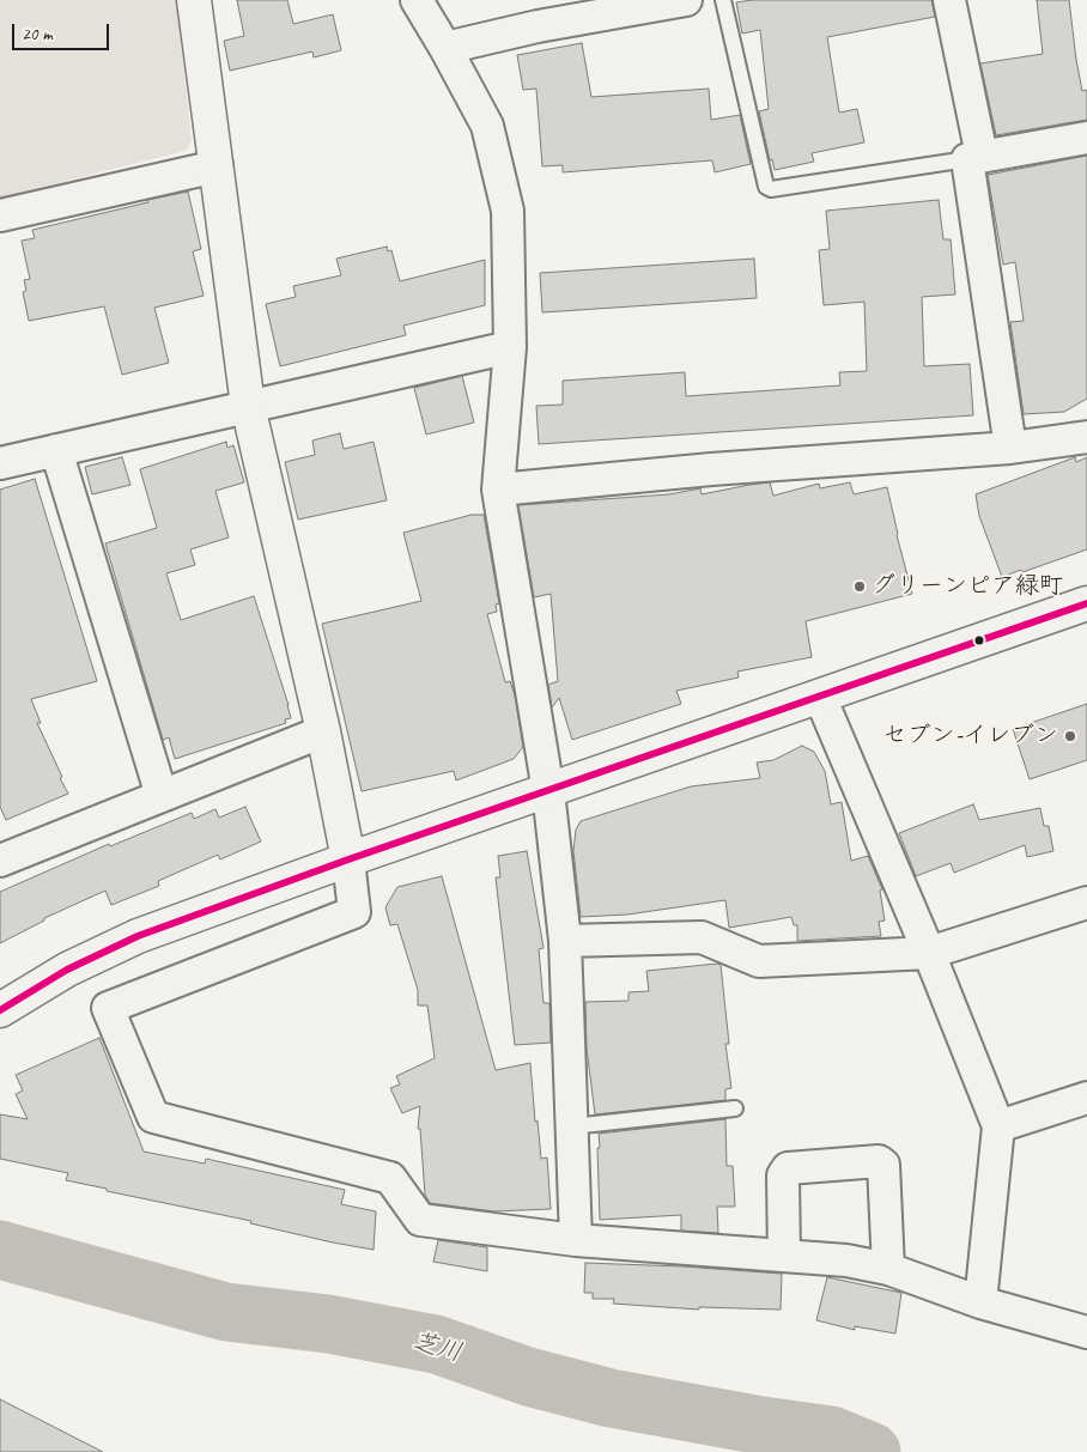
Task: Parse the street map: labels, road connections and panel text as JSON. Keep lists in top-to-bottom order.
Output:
{
  "water": ["芝川"],
  "places": ["グリーンピア緑町", "セブン-イレブン"],
  "scale_bar": "20 m"
}
